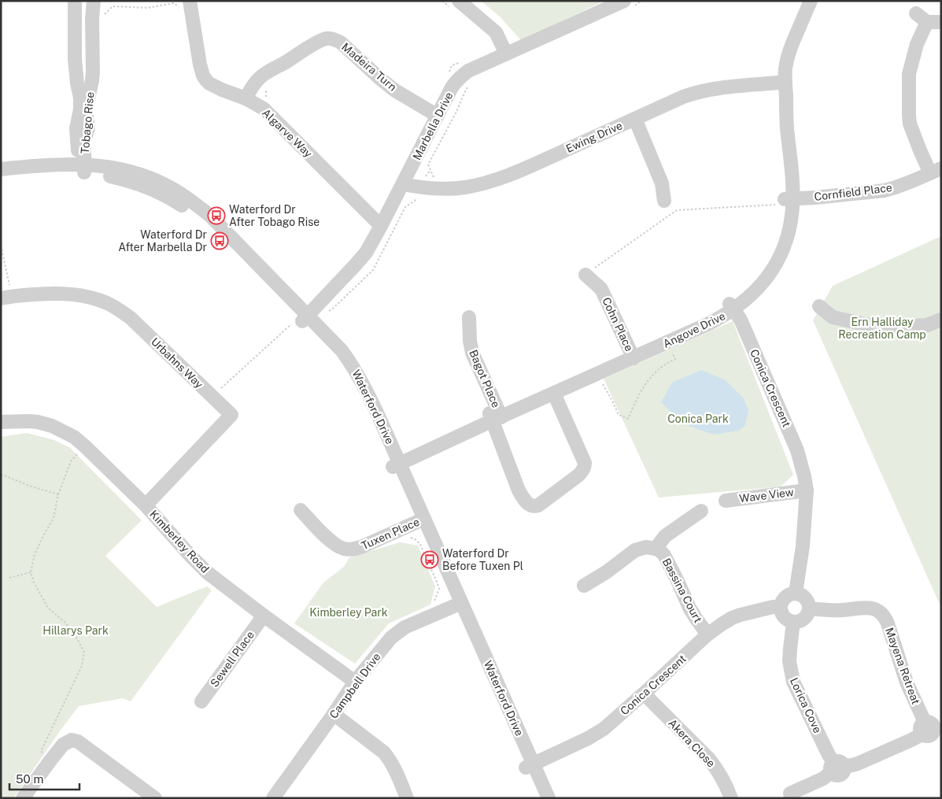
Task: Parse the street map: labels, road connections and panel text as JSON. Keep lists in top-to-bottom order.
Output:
{
  "streets": {
    "street": [
      "Madeira Turn",
      "Tobago Rise",
      "Marbella Drive",
      "Algarve Way",
      "Ewing Drive",
      "Cornfield Place",
      "Cohn Place",
      "Angove Drive",
      "Urbahns Way",
      "Bagot Place",
      "Conica Crescent",
      "Waterford Drive",
      "Wave View",
      "Tuxen Place",
      "Kimberley Road",
      "Bassina Court",
      "Sewell Place",
      "Mayena Retreat",
      "Campbell Drive",
      "Lorica Cove",
      "Akera Close"
    ]
  },
  "crossings": [
    ["Madeira Turn", "Marbella Drive"],
    ["Madeira Turn", "Algarve Way"],
    ["Tobago Rise", "Waterford Drive"],
    ["Marbella Drive", "Algarve Way"],
    ["Marbella Drive", "Ewing Drive"],
    ["Marbella Drive", "Waterford Drive"],
    ["Ewing Drive", "Angove Drive"],
    ["Cornfield Place", "Angove Drive"],
    ["Cohn Place", "Angove Drive"],
    ["Angove Drive", "Bagot Place"],
    ["Angove Drive", "Conica Crescent"],
    ["Angove Drive", "Waterford Drive"],
    ["Urbahns Way", "Kimberley Road"],
    ["Conica Crescent", "Waterford Drive"],
    ["Conica Crescent", "Wave View"],
    ["Conica Crescent", "Bassina Court"],
    ["Conica Crescent", "Mayena Retreat"],
    ["Conica Crescent", "Lorica Cove"],
    ["Conica Crescent", "Akera Close"],
    ["Waterford Drive", "Tuxen Place"],
    ["Waterford Drive", "Campbell Drive"],
    ["Kimberley Road", "Sewell Place"],
    ["Kimberley Road", "Campbell Drive"],
    ["Mayena Retreat", "Lorica Cove"]
  ],
  "parks": [
    "Ern Halliday Recreation Camp",
    "Conica Park",
    "Kimberley Park",
    "Hillarys Park"
  ],
  "places": {
    "bus stop": ["Waterford Dr After Tobago Rise", "Waterford Dr After Marbella Dr", "Waterford Dr Before Tuxen Pl"]
  },
  "scale_bar": "50 m"
}
